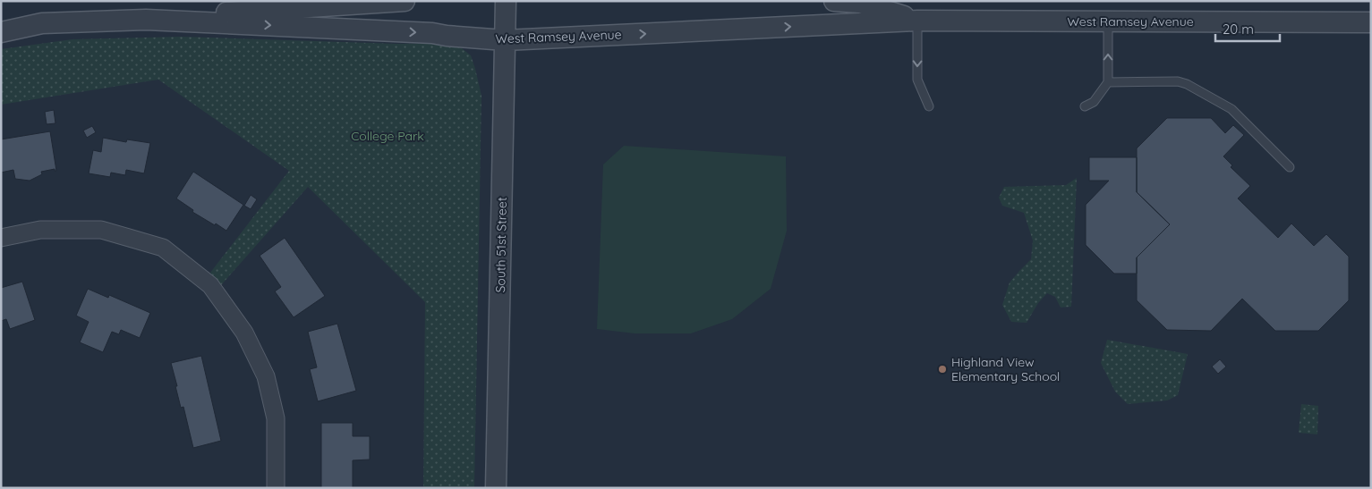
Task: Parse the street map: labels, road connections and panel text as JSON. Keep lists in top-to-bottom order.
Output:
{
  "streets": {
    "street": ["West Ramsey Avenue", "South 51st Street"]
  },
  "crossings": [
    ["West Ramsey Avenue", "South 51st Street"]
  ],
  "parks": ["College Park"],
  "places": ["Highland View Elementary School"],
  "scale_bar": "20 m"
}
